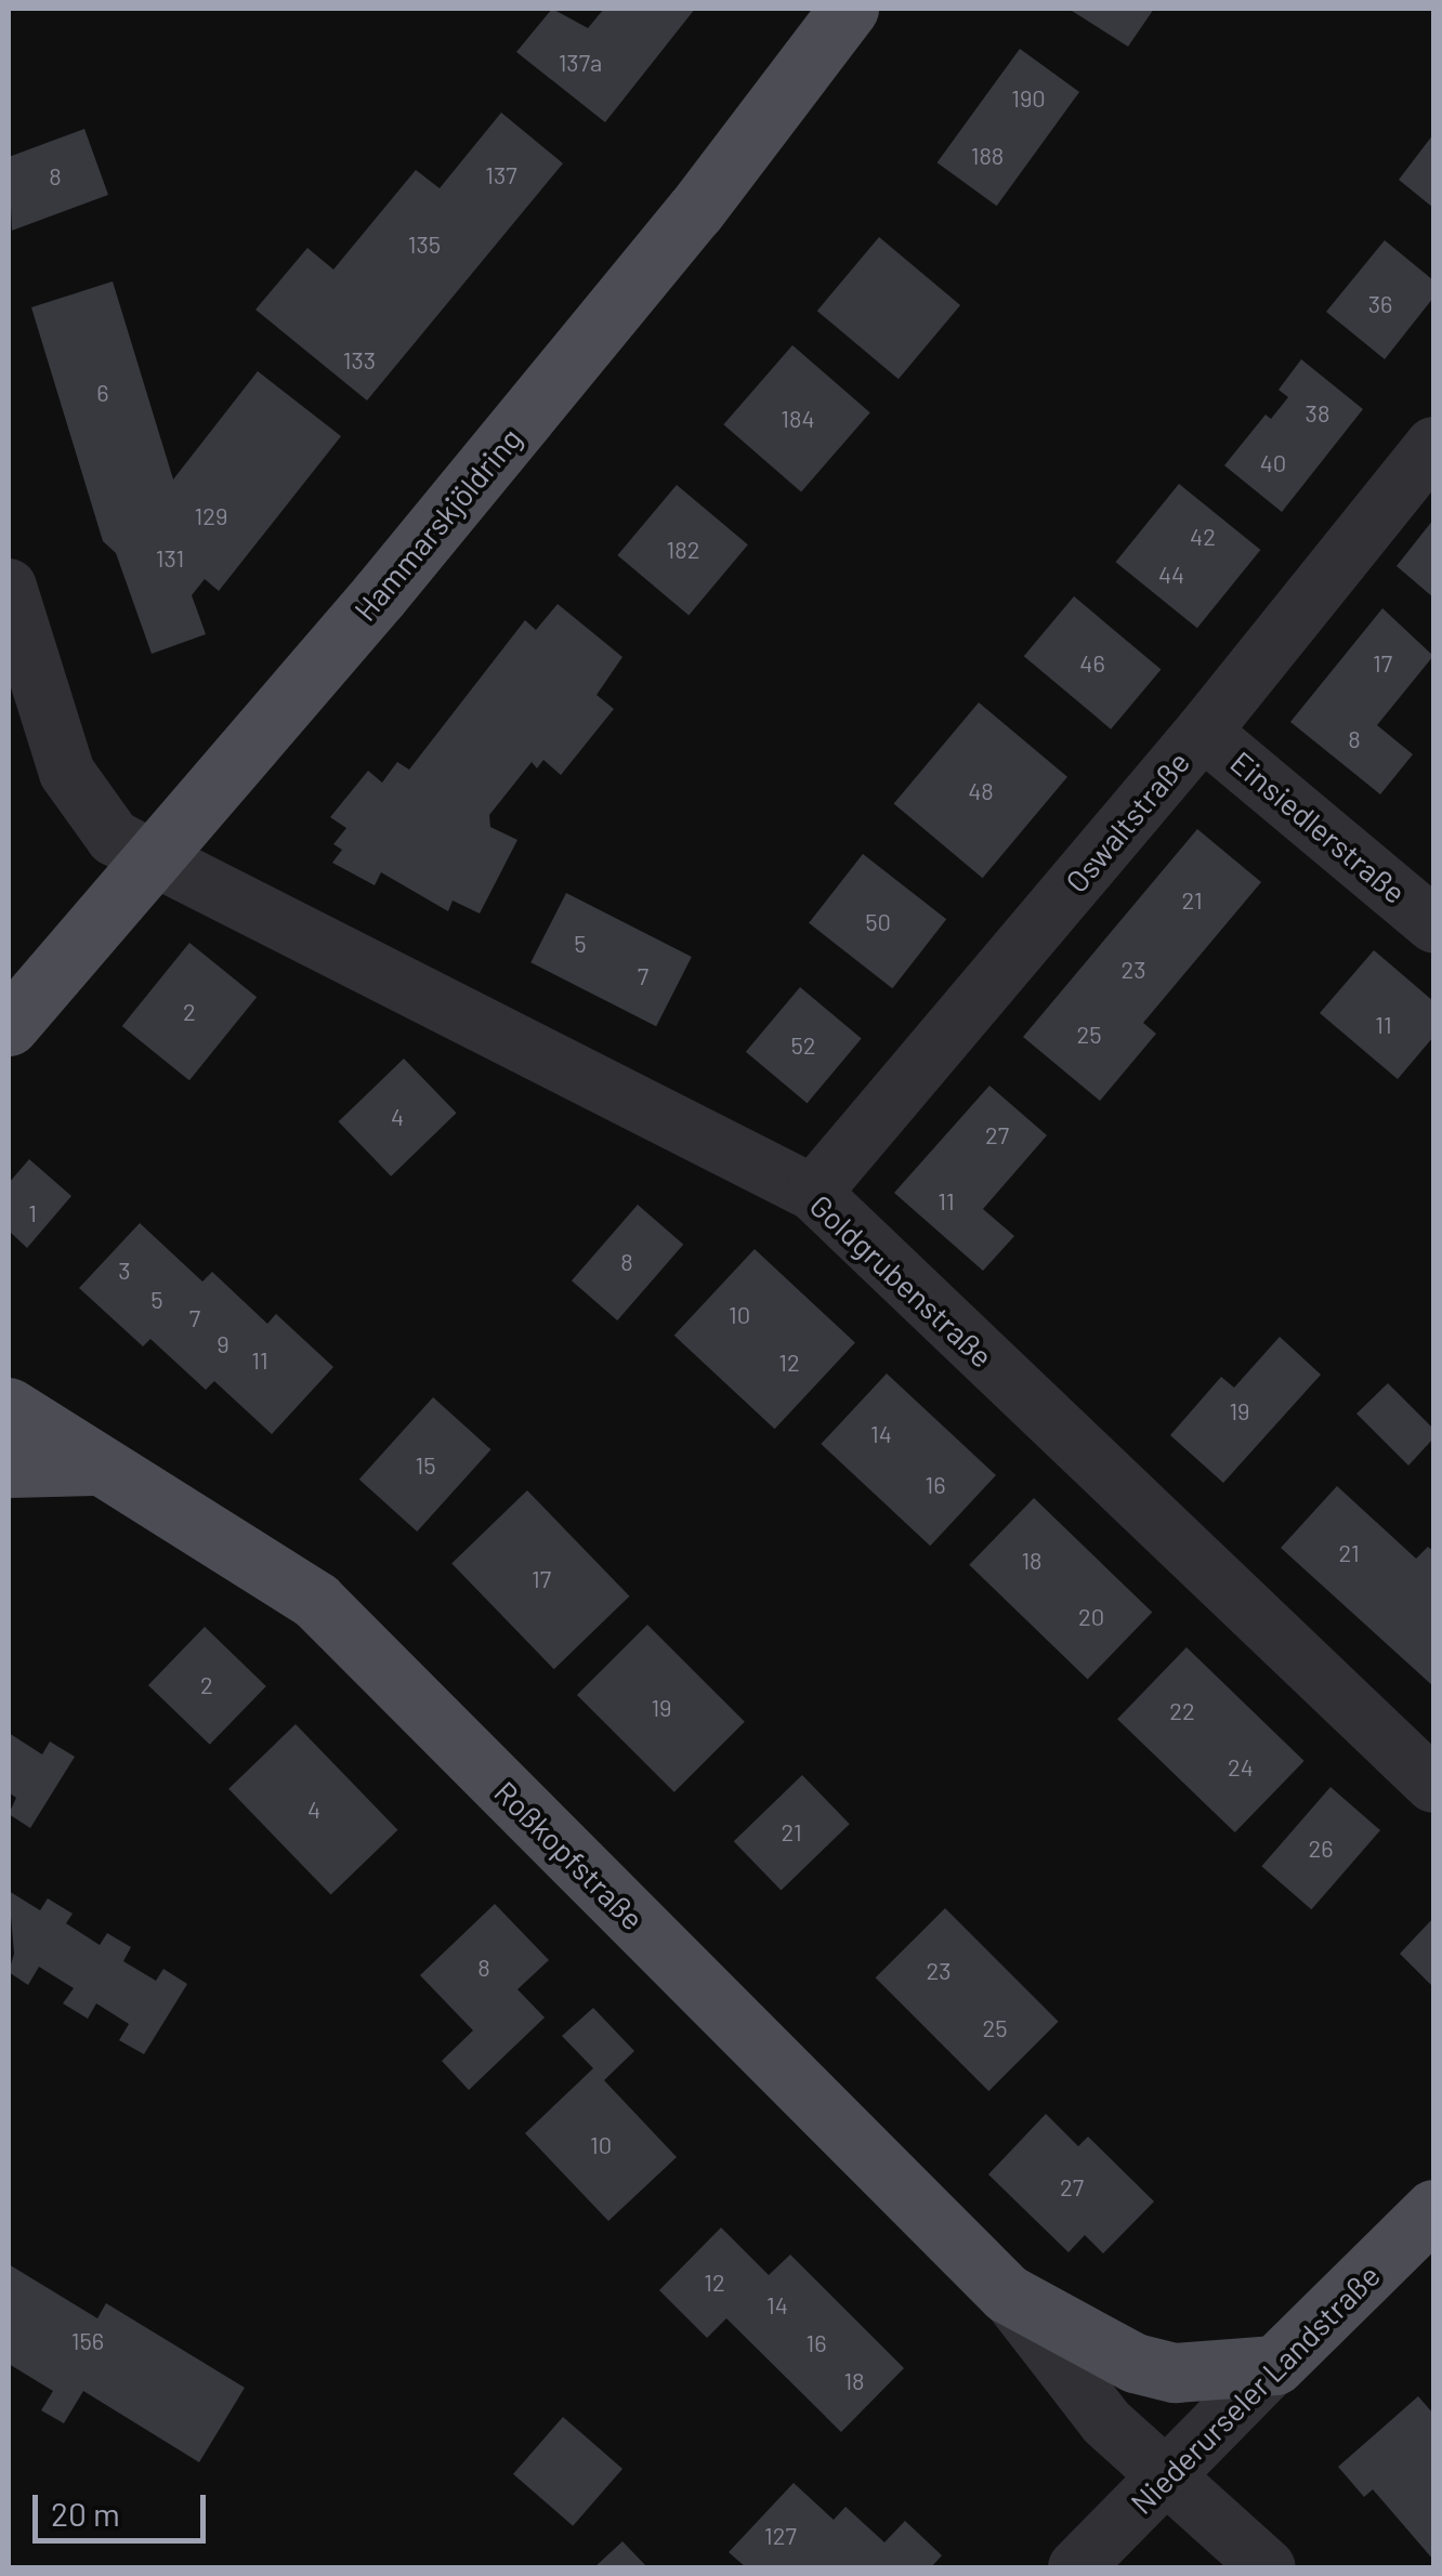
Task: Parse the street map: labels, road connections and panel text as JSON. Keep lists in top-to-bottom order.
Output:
{
  "streets": {
    "main road": ["Hammarskjöldring", "Roßkopfstraße", "Niederurseler Landstraße"],
    "street": ["Oswaltstraße", "Einsiedlerstraße", "Goldgrubenstraße"]
  },
  "crossings": [
    ["Hammarskjöldring", "Goldgrubenstraße"],
    ["Oswaltstraße", "Einsiedlerstraße"],
    ["Oswaltstraße", "Goldgrubenstraße"],
    ["Roßkopfstraße", "Niederurseler Landstraße"]
  ],
  "house_numbers": [
    "137a",
    "190",
    "188",
    "137",
    "8",
    "135",
    "36",
    "133",
    "6",
    "38",
    "184",
    "40",
    "129",
    "42",
    "182",
    "131",
    "44",
    "46",
    "17",
    "8",
    "48",
    "21",
    "50",
    "5",
    "23",
    "7",
    "2",
    "11",
    "25",
    "52",
    "4",
    "27",
    "11",
    "1",
    "8",
    "3",
    "5",
    "10",
    "7",
    "9",
    "11",
    "12",
    "19",
    "14",
    "15",
    "16",
    "21",
    "18",
    "17",
    "20",
    "2",
    "19",
    "22",
    "24",
    "4",
    "21",
    "26",
    "8",
    "23",
    "25",
    "10",
    "27",
    "12",
    "14",
    "156",
    "16",
    "18",
    "127"
  ],
  "scale_bar": "20 m"
}
